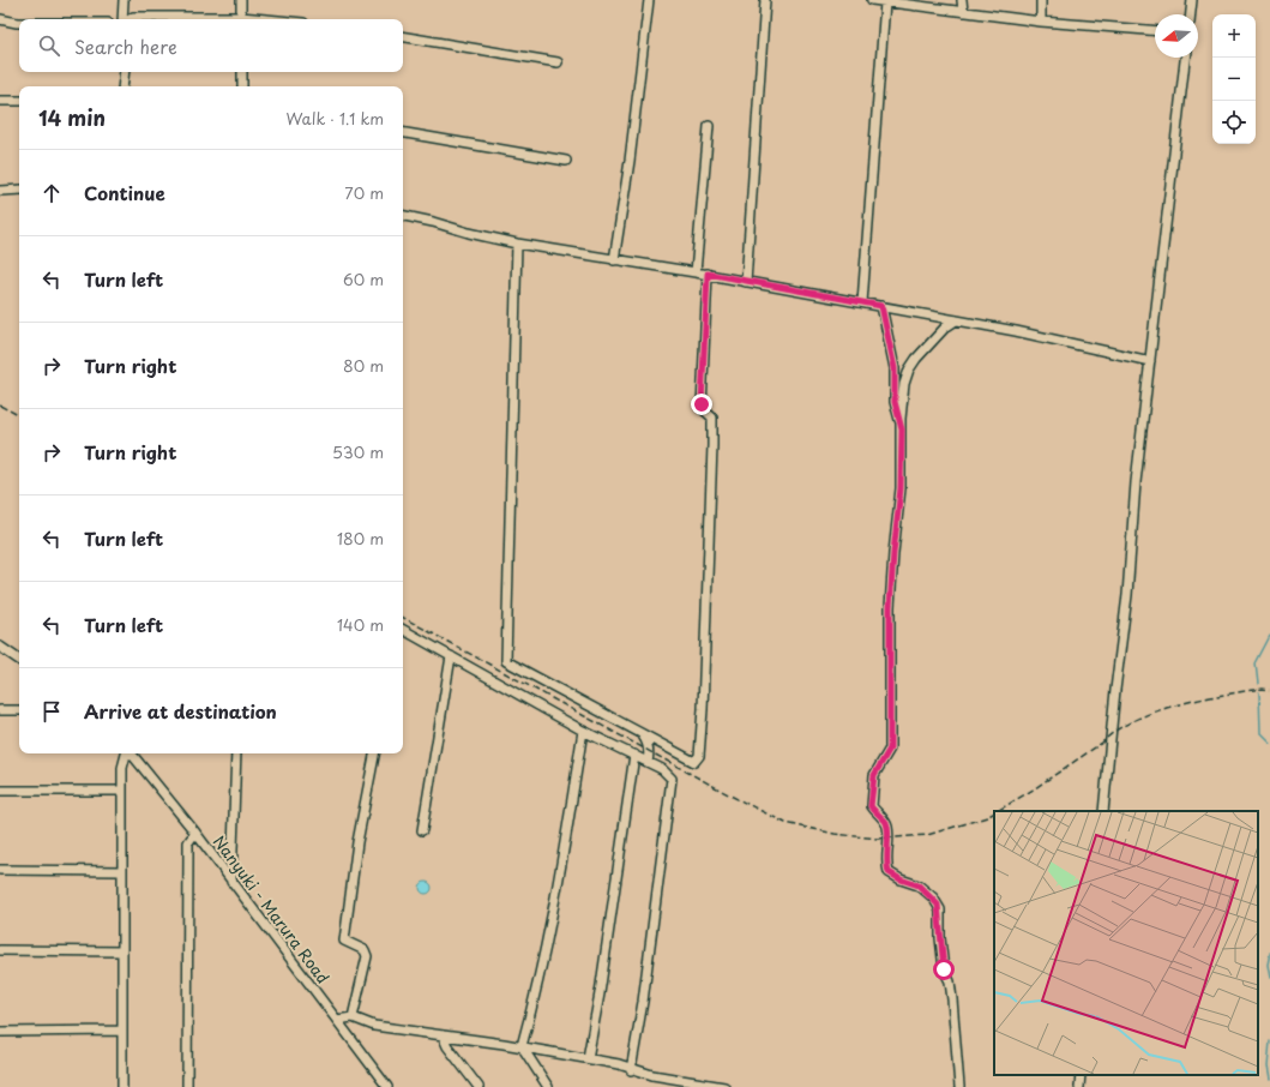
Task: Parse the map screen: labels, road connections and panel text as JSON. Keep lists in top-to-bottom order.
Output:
{
  "streets": {
    "street": ["Nanyuki - Marura Road"]
  },
  "north": "left",
  "page": {
    "map_buttons": ["+", "−"],
    "search": "Search here",
    "heading": ["14 min", "Walk · 1.1 km"],
    "list": [
      ["Continue", "70 m"],
      ["Turn left", "60 m"],
      ["Turn right", "80 m"],
      ["Turn right", "530 m"],
      ["Turn left", "180 m"],
      ["Turn left", "140 m"],
      "Arrive at destination"
    ]
  }
}
